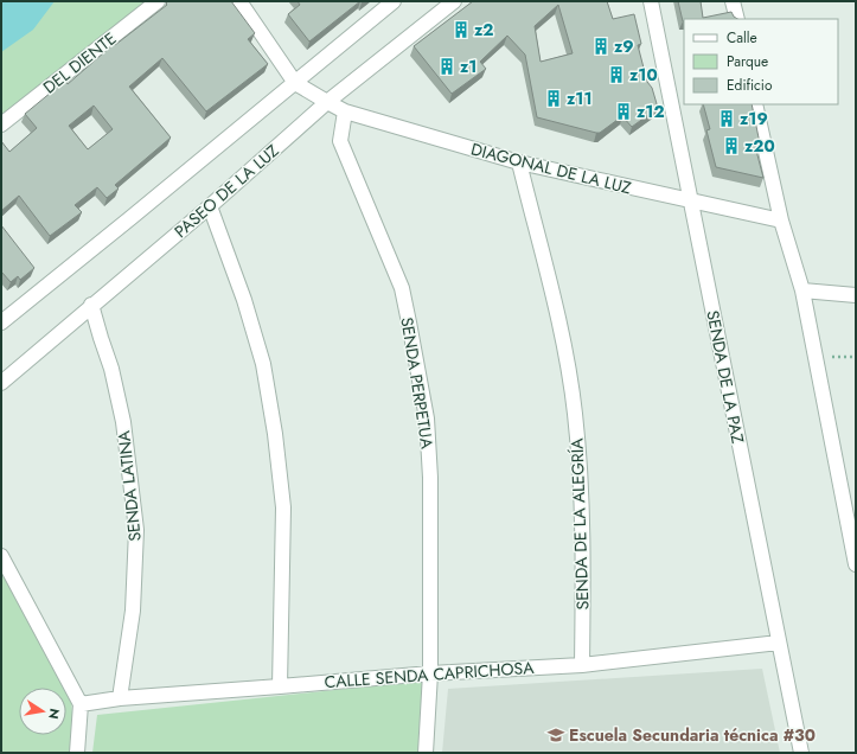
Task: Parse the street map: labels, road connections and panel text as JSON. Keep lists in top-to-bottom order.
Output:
{
  "streets": {
    "street": [
      "DEL DIENTE",
      "DIAGONAL DE LA LUZ",
      "PASEO DE LA LUZ",
      "SENDA DE LA PAZ",
      "SENDA PERPETUA",
      "SENDA LATINA",
      "SENDA DE LA ALEGRÍA",
      "CALLE SENDA CAPRICHOSA"
    ]
  },
  "crossings": [
    ["DIAGONAL DE LA LUZ", "PASEO DE LA LUZ"],
    ["DIAGONAL DE LA LUZ", "SENDA DE LA PAZ"],
    ["DIAGONAL DE LA LUZ", "SENDA PERPETUA"],
    ["DIAGONAL DE LA LUZ", "SENDA DE LA ALEGRÍA"],
    ["PASEO DE LA LUZ", "SENDA LATINA"],
    ["SENDA DE LA PAZ", "CALLE SENDA CAPRICHOSA"],
    ["SENDA PERPETUA", "CALLE SENDA CAPRICHOSA"],
    ["SENDA LATINA", "CALLE SENDA CAPRICHOSA"],
    ["SENDA DE LA ALEGRÍA", "CALLE SENDA CAPRICHOSA"]
  ],
  "places": {
    "building": [
      "z2",
      "z9",
      "z1",
      "z10",
      "z11",
      "z12",
      "z19",
      "z20"
    ],
    "school or university": ["Escuela Secundaria técnica #30"]
  },
  "legend": ["Calle", "Parque", "Edificio"],
  "north": "right"
}
